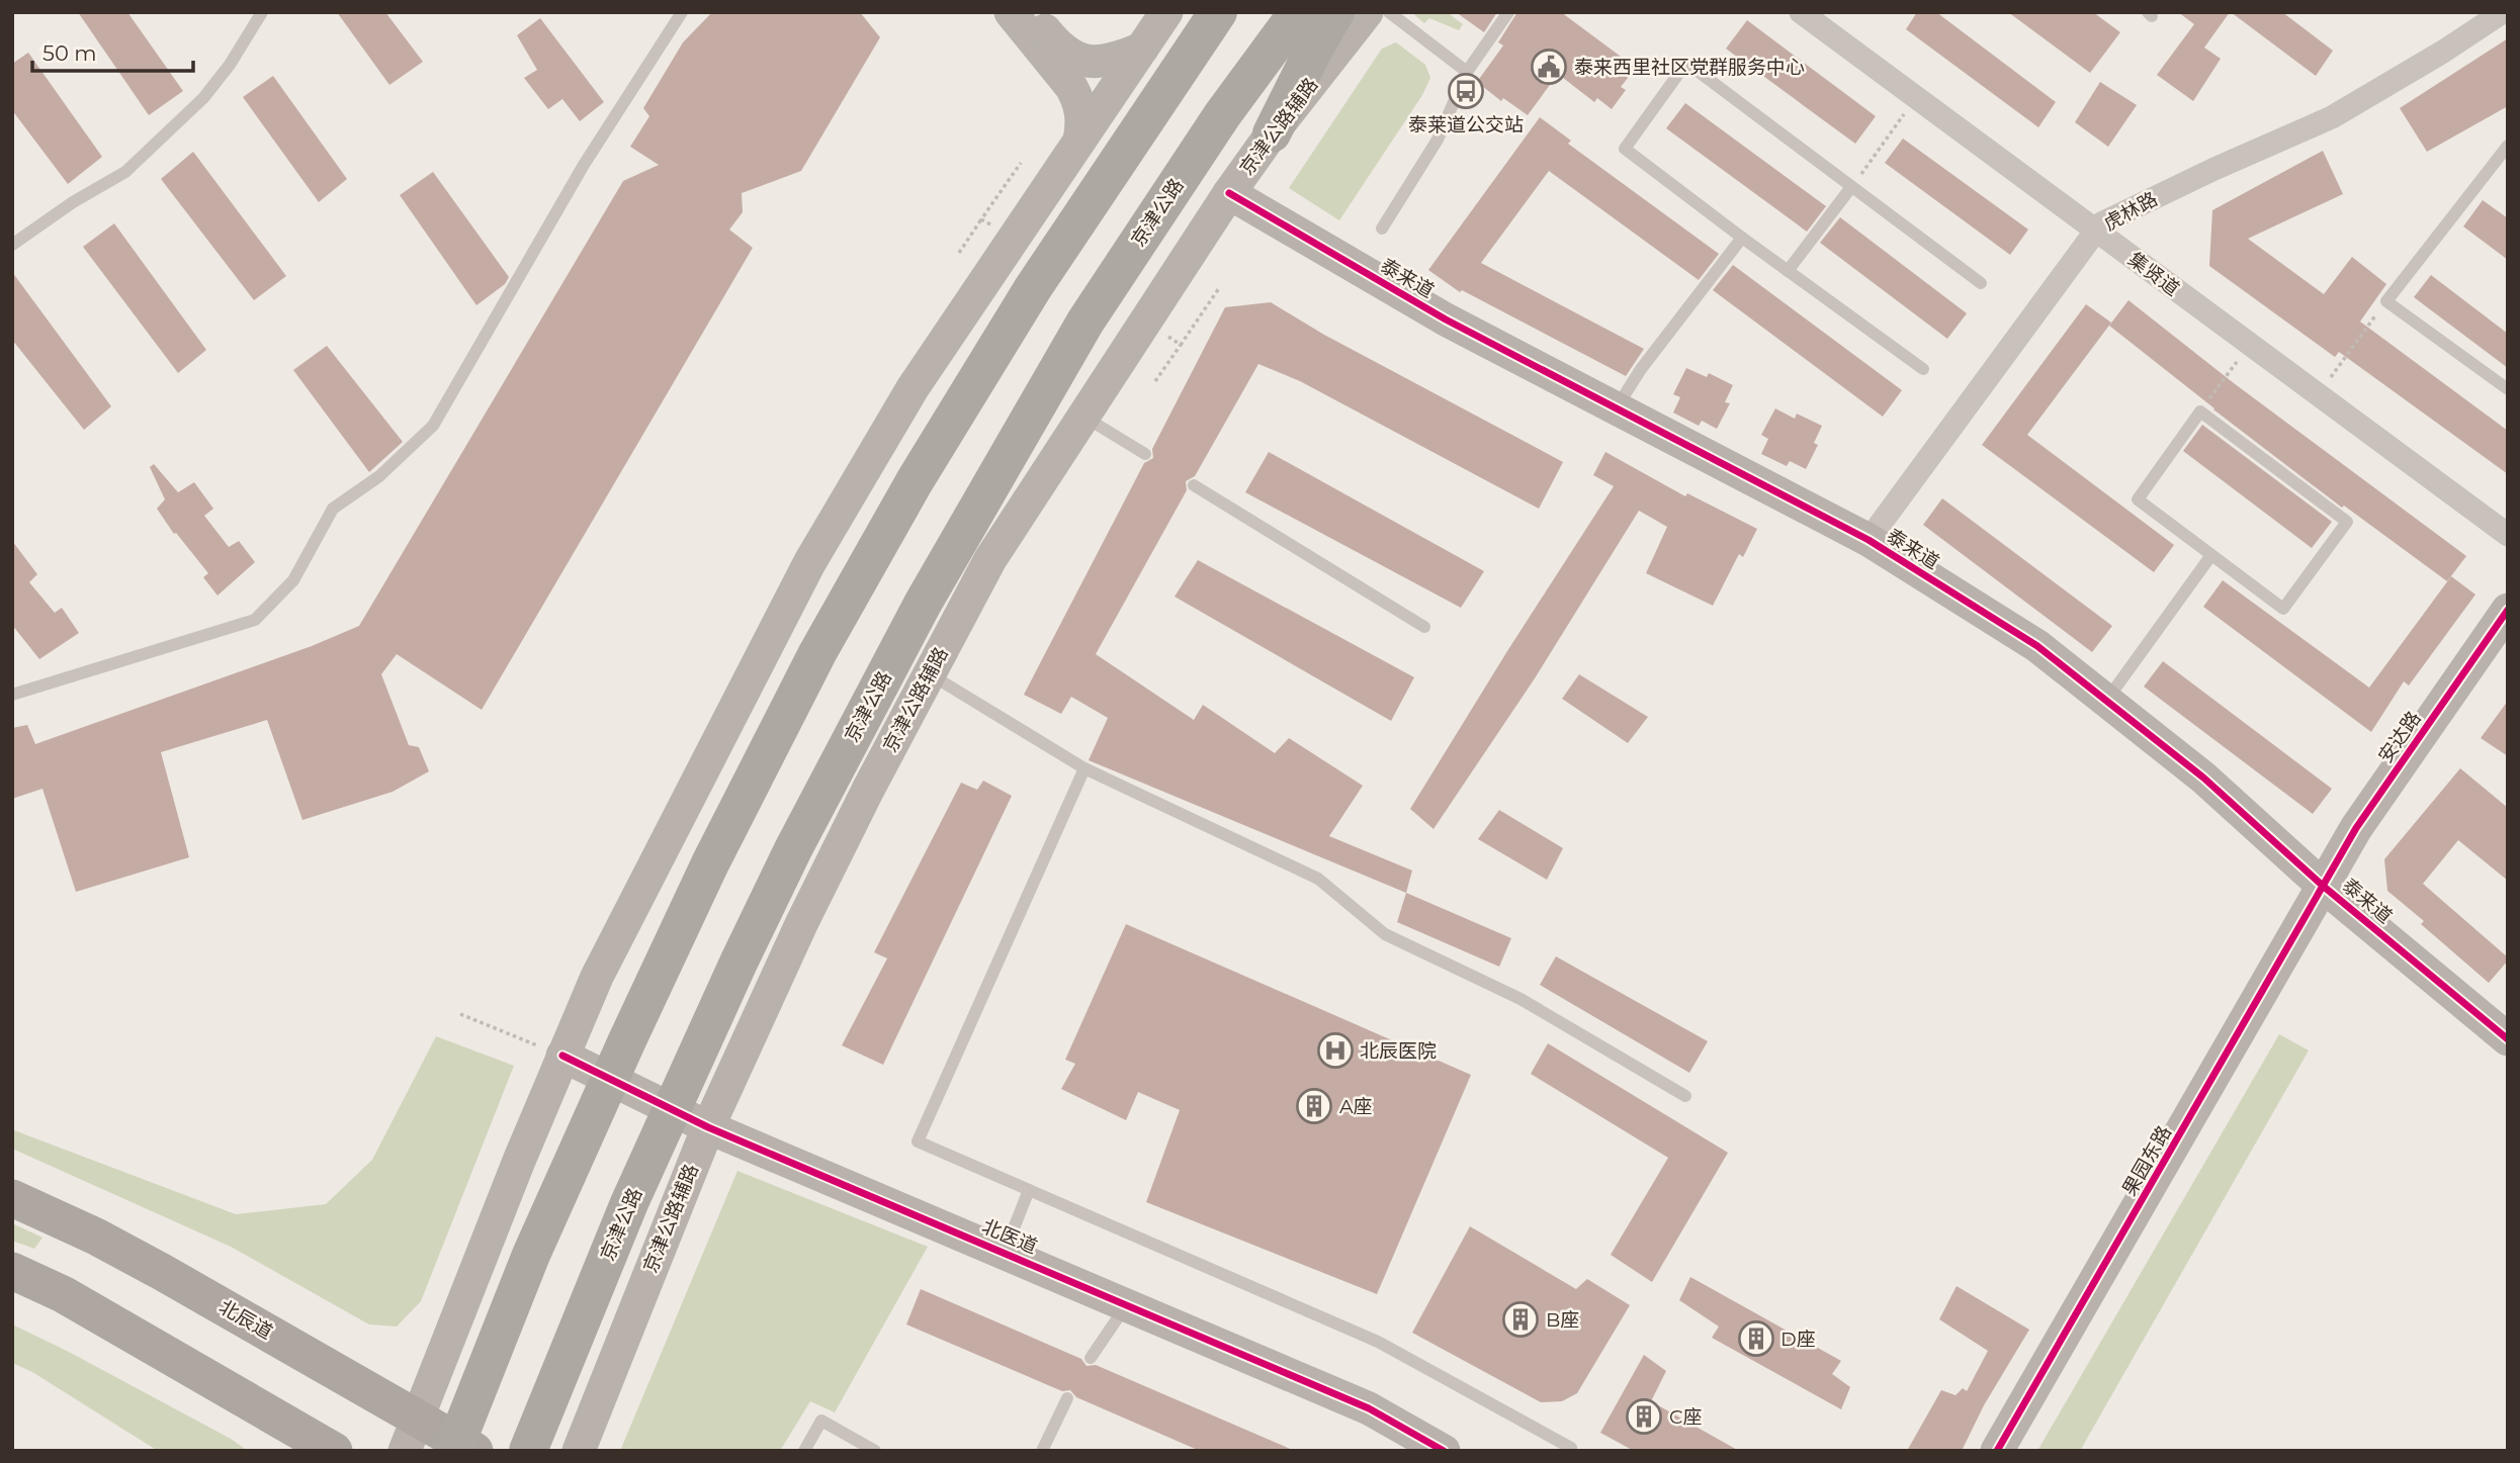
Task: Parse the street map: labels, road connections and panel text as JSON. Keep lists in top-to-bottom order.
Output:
{
  "streets": {
    "highway": ["京津公路"],
    "main road": ["北辰道"],
    "street": [
      "京津公路辅路",
      "虎林路",
      "集贤道",
      "泰来道",
      "安达路",
      "果园东路",
      "北医道"
    ]
  },
  "crossings": [
    ["京津公路辅路", "泰来道"],
    ["京津公路辅路", "北医道"],
    ["虎林路", "集贤道"],
    ["虎林路", "泰来道"],
    ["泰来道", "安达路"],
    ["泰来道", "果园东路"],
    ["安达路", "果园东路"]
  ],
  "places": {
    "public building": ["泰来西里社区党群服务中心"],
    "bus stop": ["泰莱道公交站"],
    "hospital": ["北辰医院"],
    "building": [
      "A座",
      "B座",
      "D座",
      "C座"
    ]
  },
  "scale_bar": "50 m"
}
